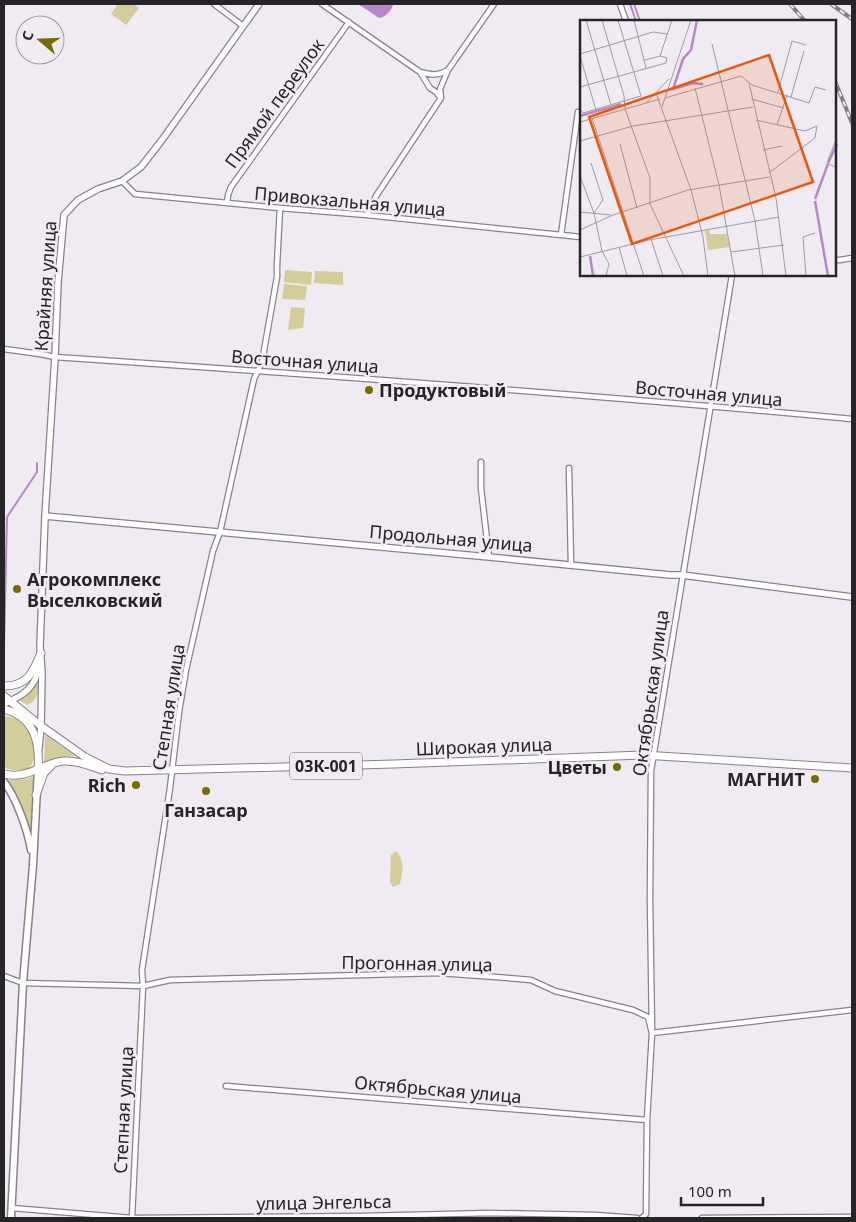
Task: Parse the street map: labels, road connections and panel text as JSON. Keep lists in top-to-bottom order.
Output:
{
  "streets": {
    "main road": ["Широкая улица", "03К-001"],
    "street": [
      "Прямой переулок",
      "Привокзальная улица",
      "Крайняя улица",
      "Восточная улица",
      "Продольная улица",
      "Октябрьская улица",
      "Степная улица",
      "Прогонная улица",
      "улица Энгельса"
    ]
  },
  "crossings": [
    ["Прямой переулок", "Привокзальная улица"],
    ["Привокзальная улица", "Крайняя улица"],
    ["Привокзальная улица", "Степная улица"],
    ["Крайняя улица", "Восточная улица"],
    ["Крайняя улица", "Продольная улица"],
    ["Восточная улица", "Октябрьская улица"],
    ["Восточная улица", "Степная улица"],
    ["Продольная улица", "Октябрьская улица"],
    ["Продольная улица", "Степная улица"],
    ["Октябрьская улица", "Широкая улица"],
    ["Октябрьская улица", "Прогонная улица"],
    ["Степная улица", "Широкая улица"],
    ["Степная улица", "Прогонная улица"],
    ["Степная улица", "улица Энгельса"],
    ["Широкая улица", "03К-001"]
  ],
  "places": [
    "Продуктовый",
    "Агрокомплекс Выселковский",
    "Цветы",
    "МАГНИТ",
    "Rich",
    "Ганзасар"
  ],
  "scale_bar": "100 m",
  "north": "left"
}
